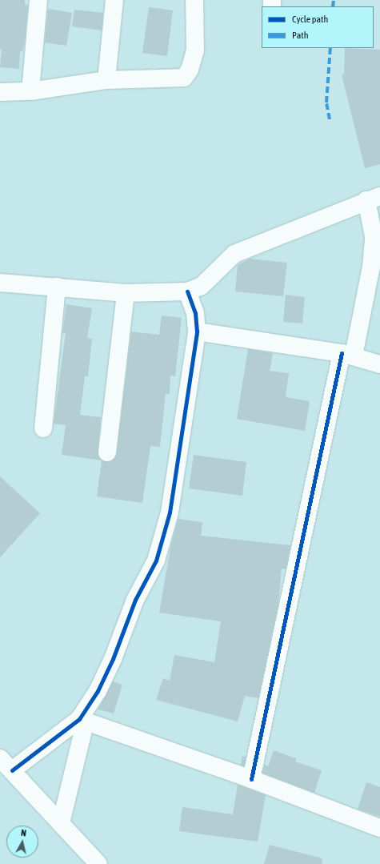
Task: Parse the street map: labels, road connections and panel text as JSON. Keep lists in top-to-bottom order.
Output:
{
  "legend": ["Cycle path", "Path"],
  "north": "top"
}
